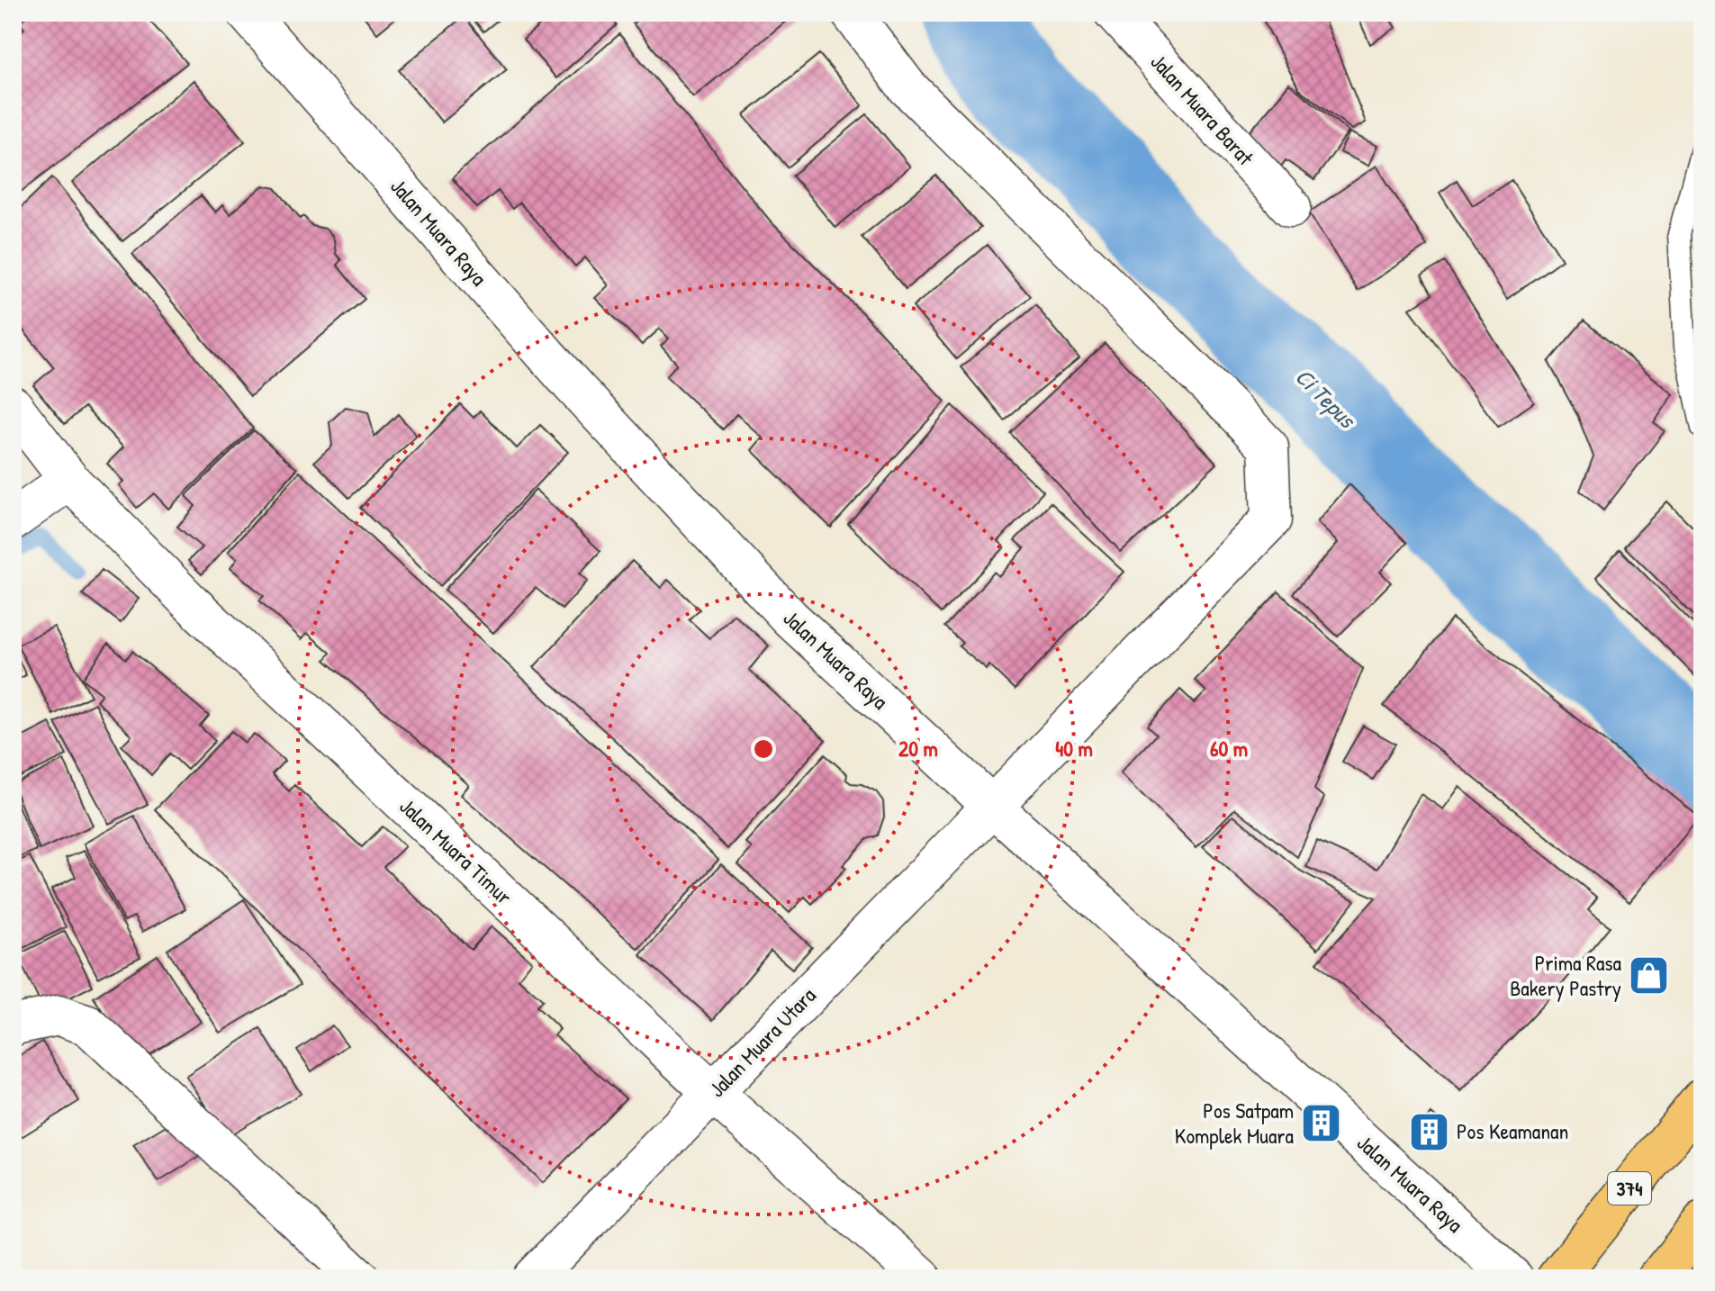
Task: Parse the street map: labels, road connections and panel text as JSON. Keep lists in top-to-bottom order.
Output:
{
  "streets": {
    "main road": ["374"],
    "street": [
      "Jalan Muara Barat",
      "Jalan Muara Raya",
      "Jalan Muara Timur",
      "Jalan Muara Utara"
    ]
  },
  "crossings": [
    ["Jalan Muara Raya", "Jalan Muara Utara"],
    ["Jalan Muara Timur", "Jalan Muara Utara"]
  ],
  "water": ["Ci Tepus"],
  "places": {
    "shop": ["Prima Rasa Bakery Pastry"],
    "building": ["Pos Satpam Komplek Muara", "Pos Keamanan"]
  },
  "rings": ["20 m", "40 m", "60 m"]
}
